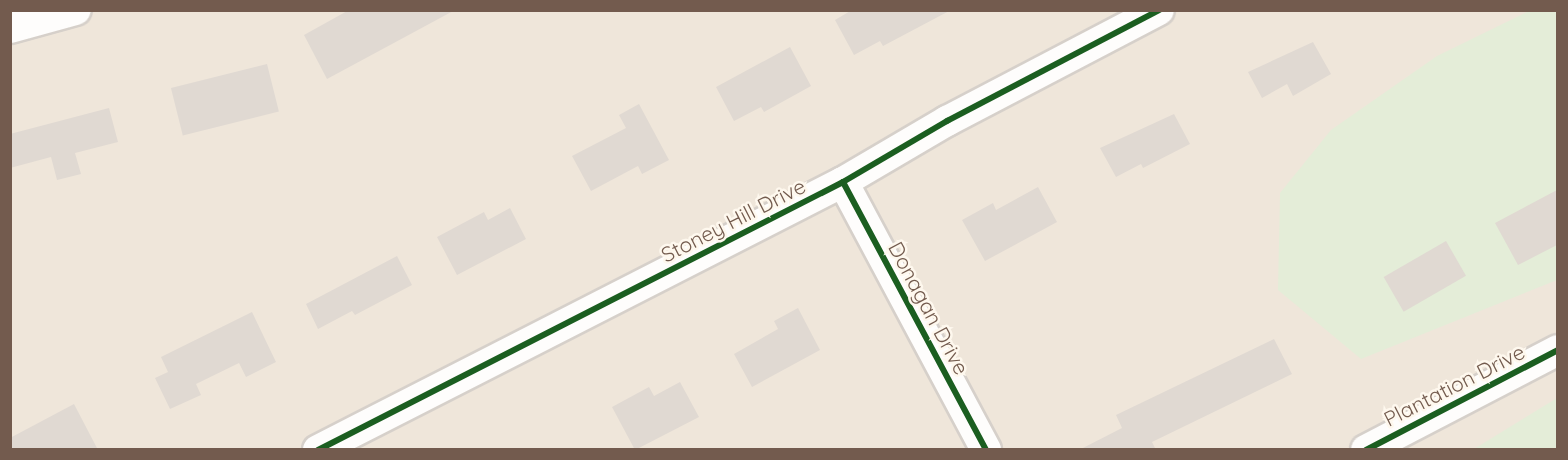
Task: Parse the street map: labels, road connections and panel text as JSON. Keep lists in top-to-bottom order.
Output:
{
  "streets": {
    "street": ["Stoney Hill Drive", "Donagan Drive", "Plantation Drive"]
  },
  "crossings": [
    ["Stoney Hill Drive", "Donagan Drive"]
  ]
}
